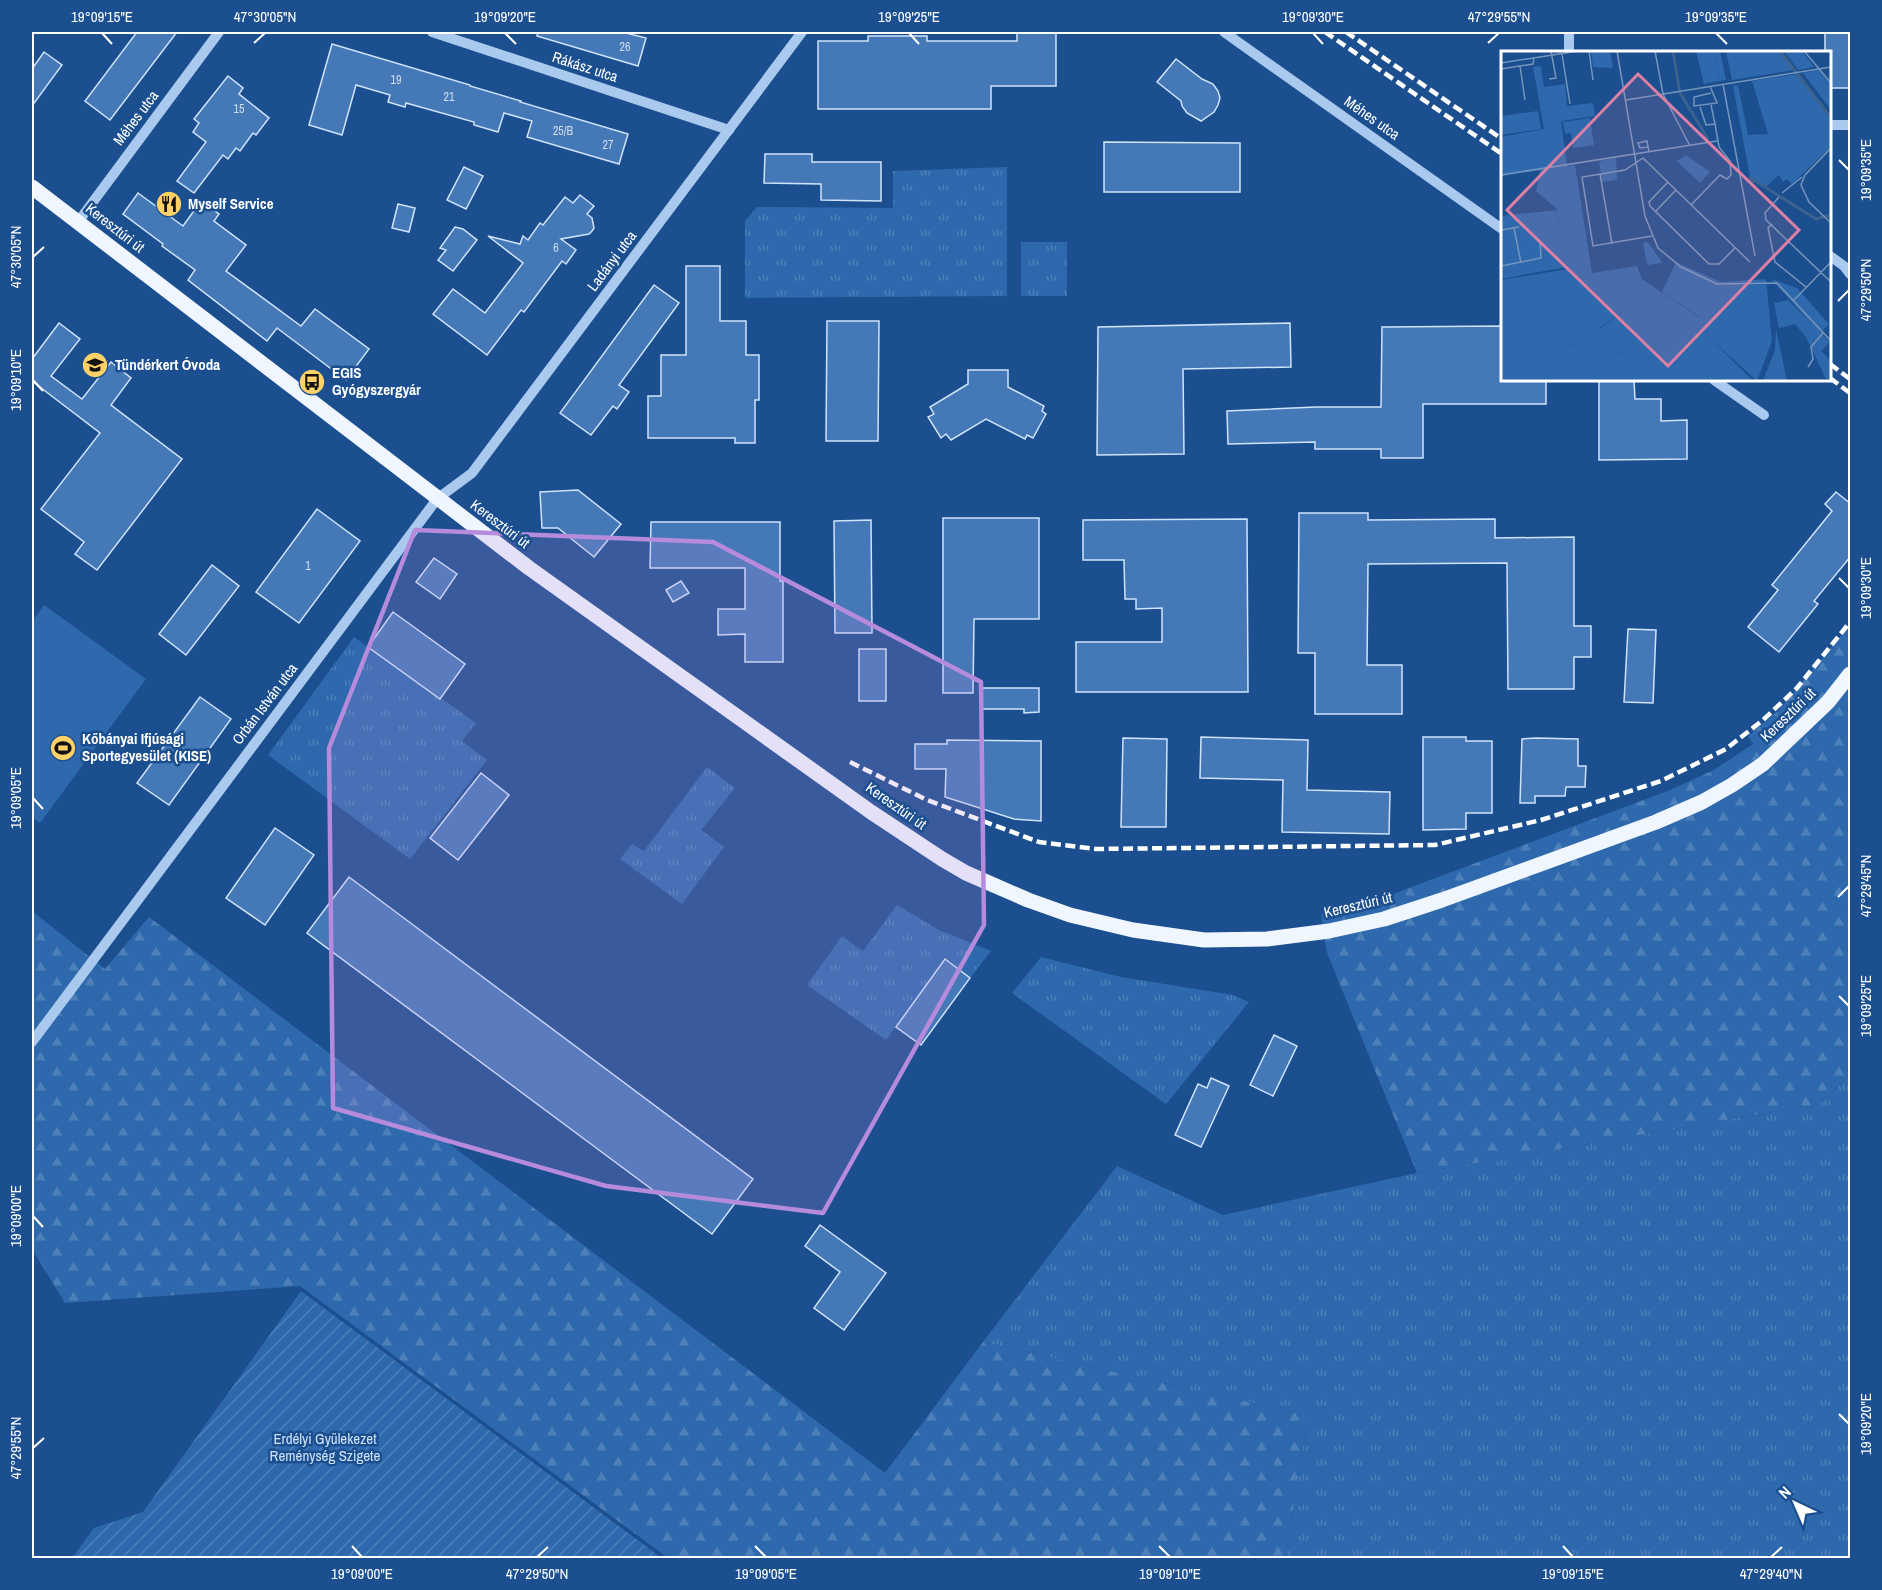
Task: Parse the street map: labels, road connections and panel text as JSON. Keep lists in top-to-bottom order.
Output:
{
  "streets": {
    "main road": ["Keresztúri út"],
    "street": [
      "Rákász utca",
      "Méhes utca",
      "Ladányi utca",
      "Orbán István utca"
    ]
  },
  "crossings": [
    ["Rákász utca", "Ladányi utca"],
    ["Méhes utca", "Keresztúri út"],
    ["Keresztúri út", "Ladányi utca"],
    ["Keresztúri út", "Orbán István utca"],
    ["Ladányi utca", "Orbán István utca"]
  ],
  "parks": ["Erdélyi Gyülekezet Reménység Szigete"],
  "places": {
    "restaurant": ["Myself Service"],
    "school or university": ["Tündérkert Óvoda"],
    "bus stop": ["EGIS Gyógyszergyár"],
    "sports": ["Kőbányai Ifjúsági Sportegyesület (KISE)"]
  },
  "house_numbers": [
    "26",
    "19",
    "21",
    "15",
    "25/B",
    "27",
    "6",
    "1"
  ],
  "north": "top left",
  "coordinates": [
    "19°09'15\"E",
    "47°30'05\"N",
    "19°09'20\"E",
    "19°09'25\"E",
    "19°09'30\"E",
    "47°29'55\"N",
    "19°09'35\"E",
    "47°29'50\"N",
    "19°09'10\"E",
    "19°09'05\"E",
    "47°29'45\"N",
    "19°09'00\"E",
    "47°29'40\"N"
  ]
}
